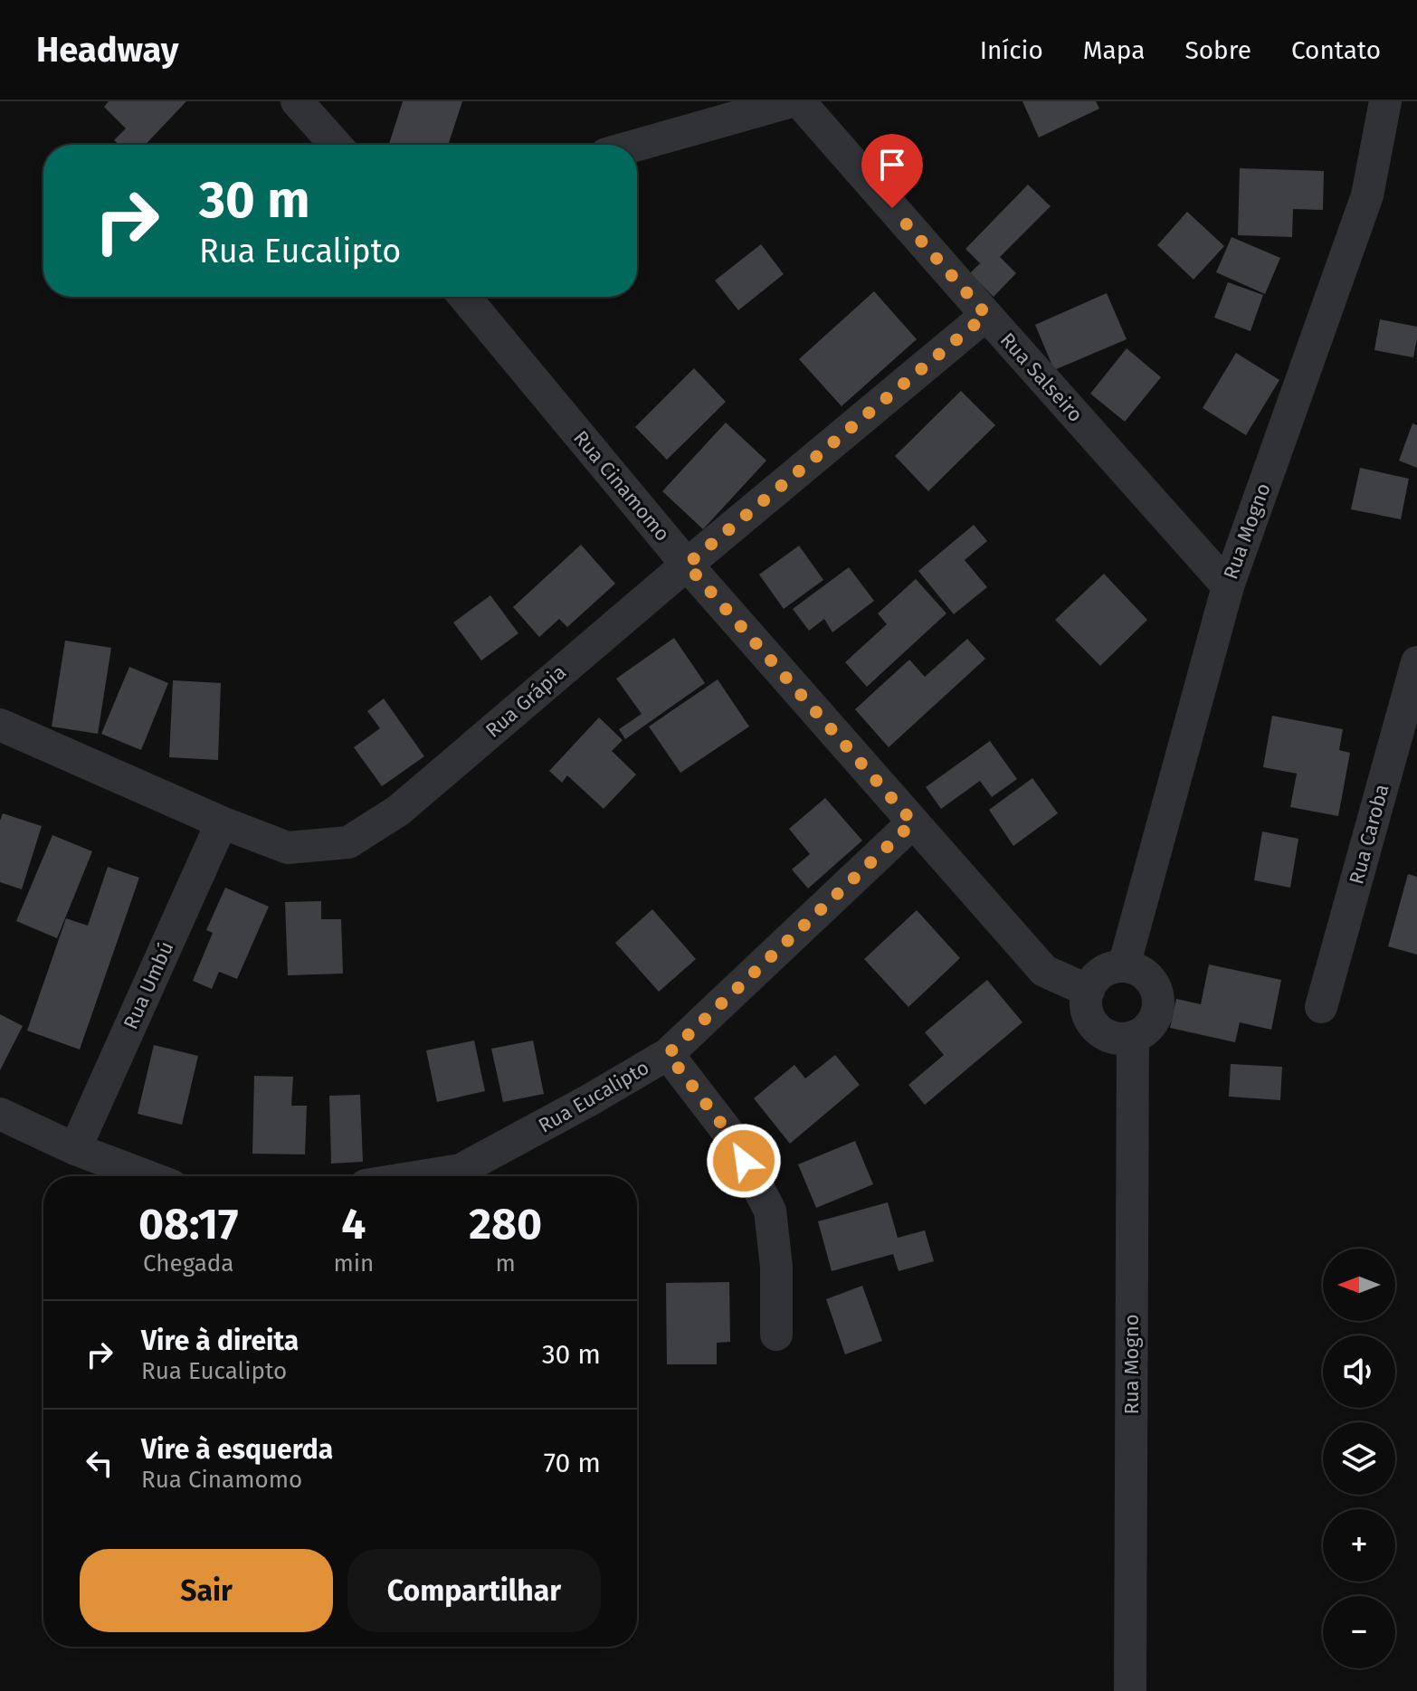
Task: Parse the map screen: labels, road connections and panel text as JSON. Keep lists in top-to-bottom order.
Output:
{
  "streets": {
    "street": [
      "Rua Salseiro",
      "Rua Cinamomo",
      "Rua Mogno",
      "Rua Grápia",
      "Rua Caroba",
      "Rua Umbú",
      "Rua Eucalipto"
    ]
  },
  "crossings": [
    ["Rua Salseiro", "Rua Mogno"],
    ["Rua Salseiro", "Rua Grápia"],
    ["Rua Cinamomo", "Rua Mogno"],
    ["Rua Cinamomo", "Rua Grápia"],
    ["Rua Cinamomo", "Rua Eucalipto"],
    ["Rua Grápia", "Rua Umbú"]
  ],
  "north": "left",
  "page": {
    "header": "Headway",
    "nav": [
      "Início",
      "Mapa",
      "Sobre",
      "Contato"
    ],
    "turn": ["30 m", "Rua Eucalipto"],
    "eta": [
      "08:17",
      "Chegada",
      "4",
      "min",
      "280",
      "m"
    ],
    "map_buttons": ["+", "−"],
    "list": [
      {
        "name": "Vire à direita",
        "note": "Rua Eucalipto",
        "value": "30 m"
      },
      {
        "name": "Vire à esquerda",
        "note": "Rua Cinamomo",
        "value": "70 m"
      }
    ],
    "buttons": ["Sair", "Compartilhar"]
  }
}
